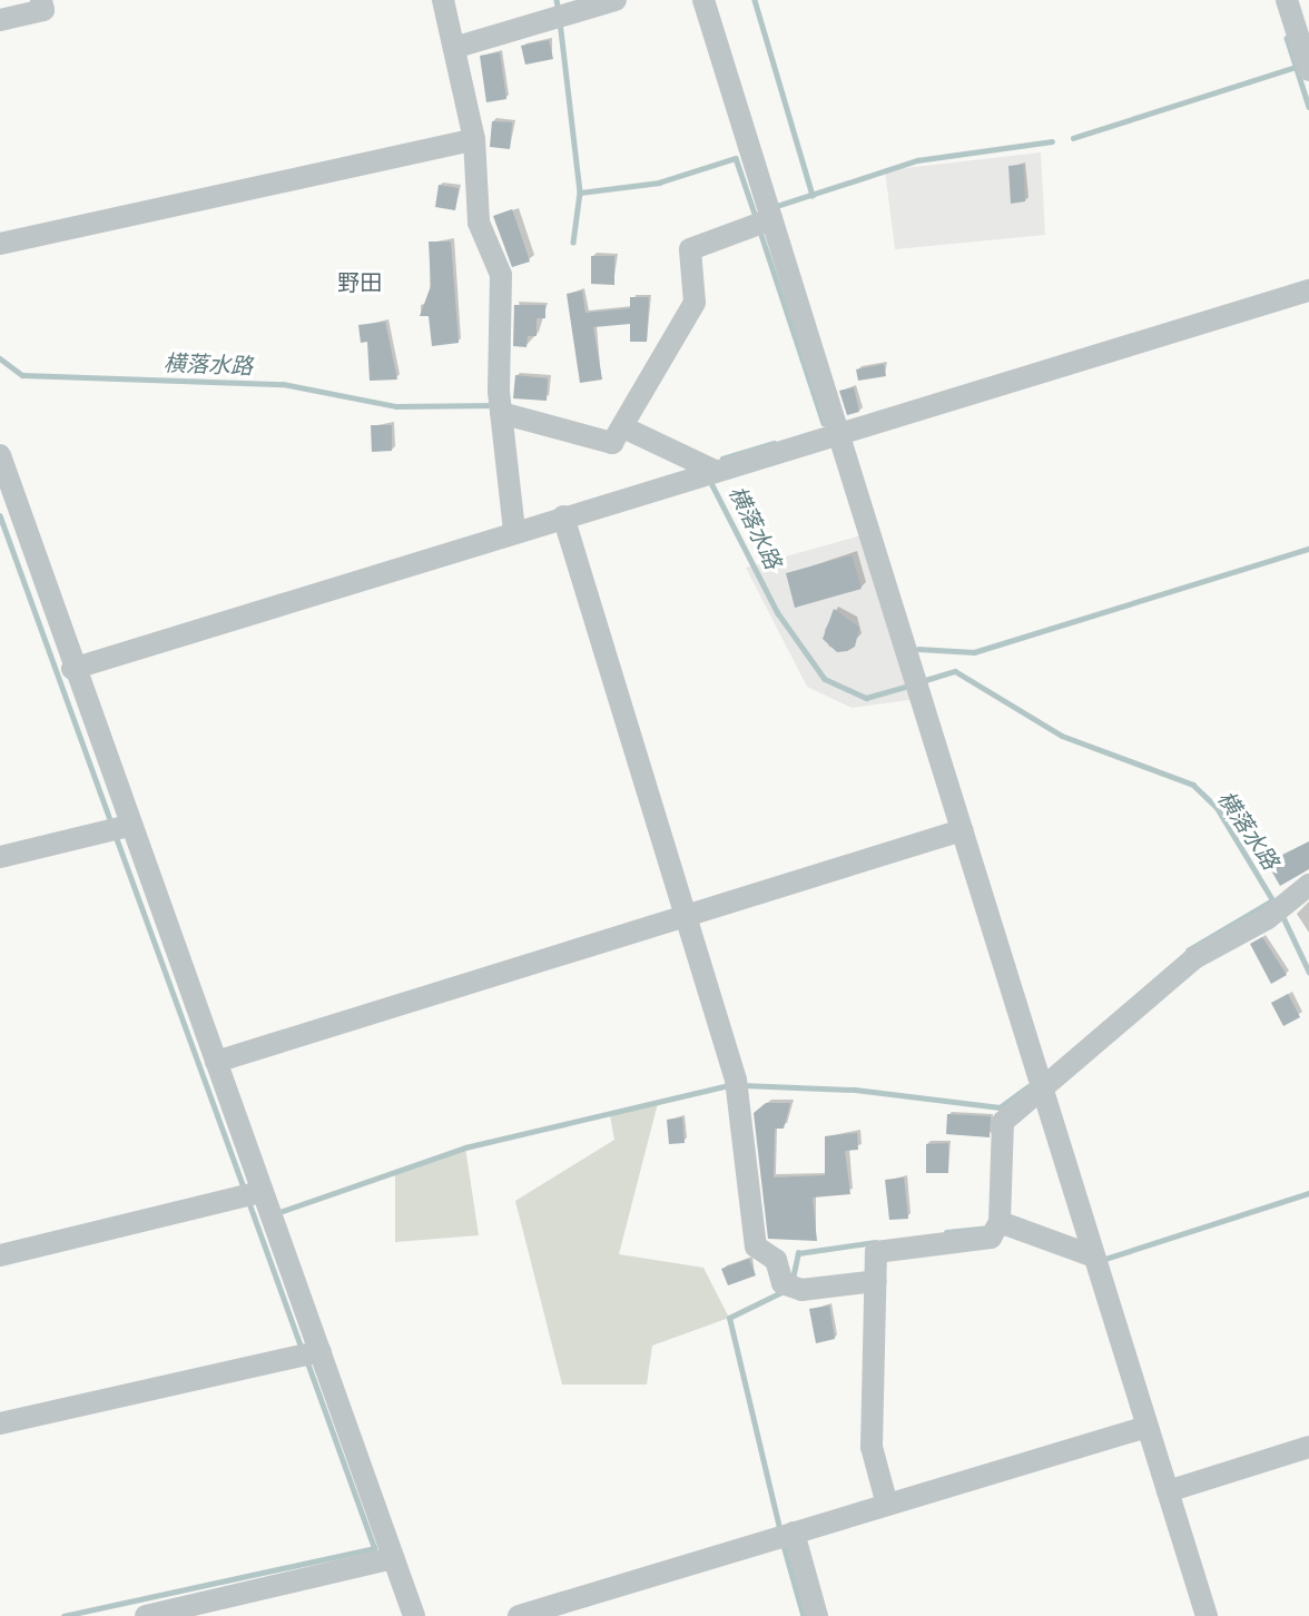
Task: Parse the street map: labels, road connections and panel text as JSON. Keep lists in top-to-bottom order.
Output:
{
  "districts": ["野田"],
  "water": ["横落水路"]
}
